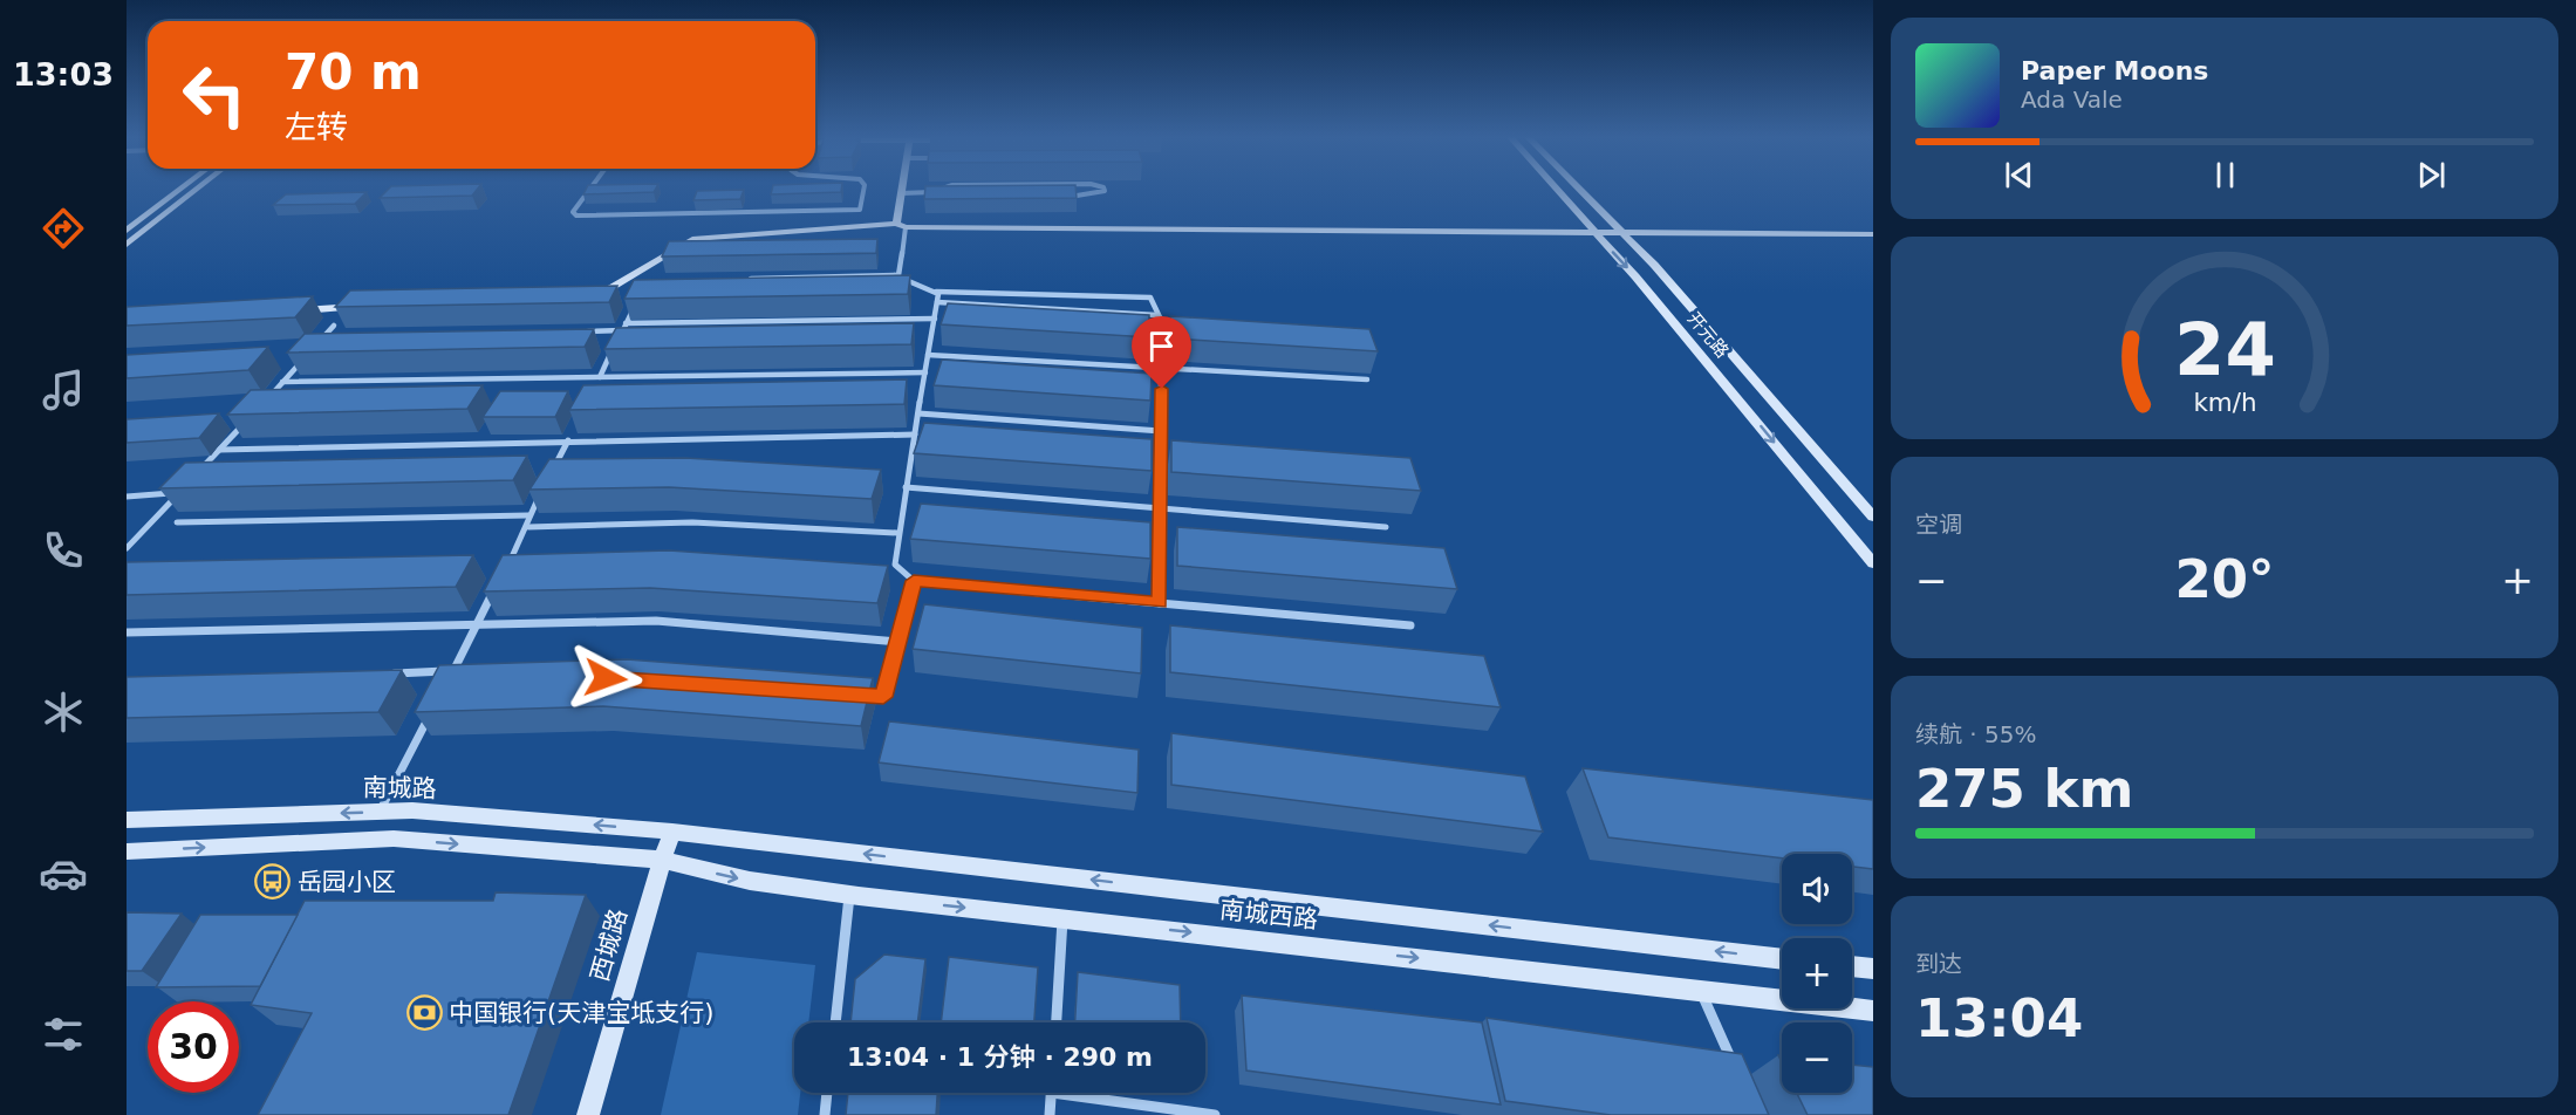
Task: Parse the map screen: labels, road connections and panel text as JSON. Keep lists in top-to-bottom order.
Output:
{
  "streets": {
    "main road": [
      "开元路",
      "南城路",
      "南城西路",
      "西城路"
    ]
  },
  "crossings": [
    ["南城路", "南城西路"],
    ["南城路", "西城路"],
    ["南城西路", "西城路"]
  ],
  "places": {
    "bus stop": ["岳园小区"],
    "bank": ["中国银行(天津宝坻支行)"]
  },
  "page": {
    "tabs": "13:03",
    "turn": ["70 m", "左转"],
    "song": ["Paper Moons", "Ada Vale"],
    "tile": [
      "空调",
      ["续航 · 55%", "275 km"],
      ["到达", "13:04"]
    ],
    "heat": ["−", "20°", "+"],
    "map_buttons": ["+", "−"],
    "limit": "30",
    "trip": "13:04 · 1 分钟 · 290 m",
    "gauge": ["24", "km/h"]
  }
}
